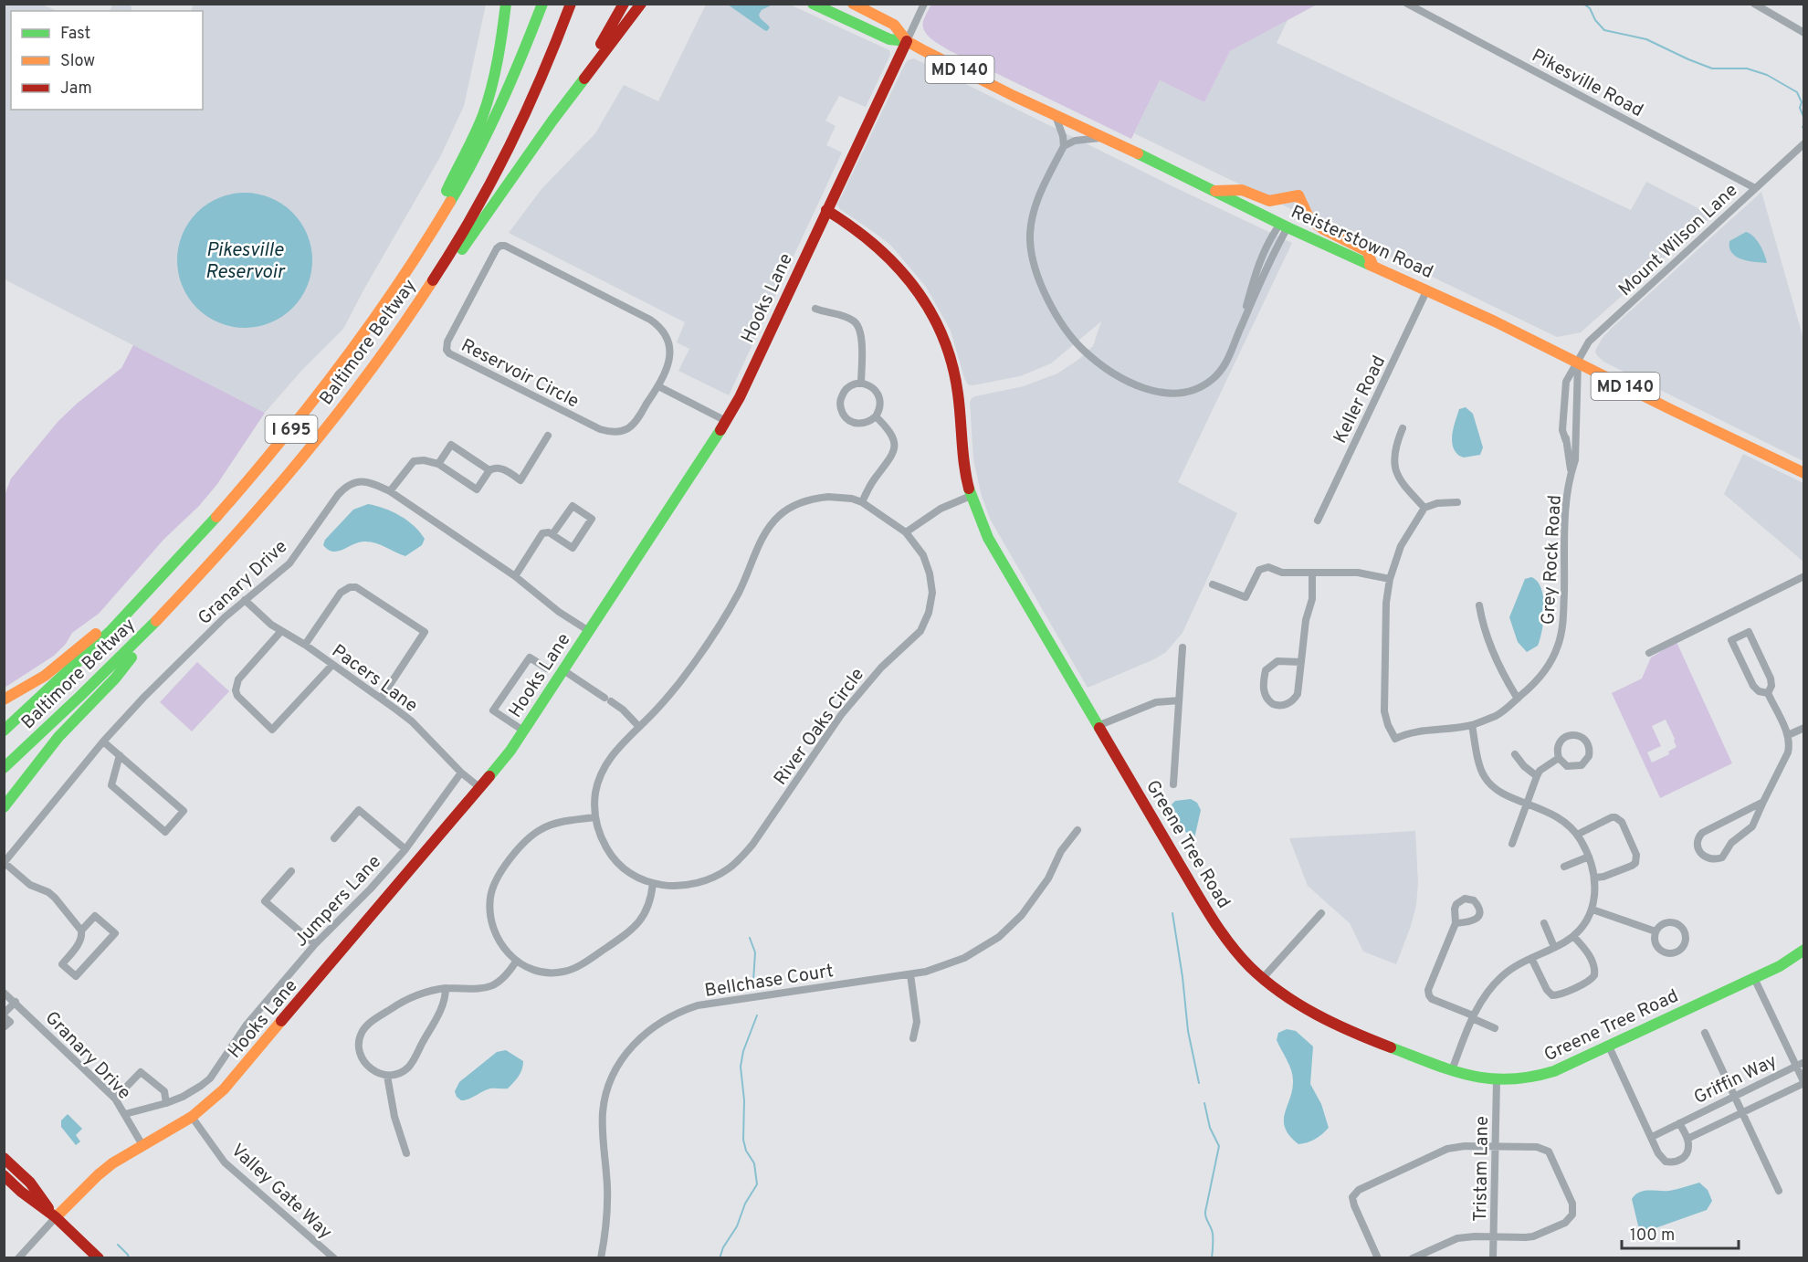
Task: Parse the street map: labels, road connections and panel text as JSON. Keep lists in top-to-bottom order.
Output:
{
  "streets": {
    "main road": [
      "MD 140",
      "Reisterstown Road",
      "Hooks Lane",
      "Baltimore Beltway",
      "I 695",
      "Greene Tree Road"
    ],
    "street": [
      "Pikesville Road",
      "Mount Wilson Lane",
      "Reservoir Circle",
      "Keller Road",
      "Grey Rock Road",
      "Granary Drive",
      "Pacers Lane",
      "River Oaks Circle",
      "Jumpers Lane",
      "Bellchase Court",
      "Griffin Way",
      "Tristam Lane",
      "Valley Gate Way"
    ]
  },
  "crossings": [
    ["Pikesville Road", "Mount Wilson Lane"],
    ["Mount Wilson Lane", "Reisterstown Road"],
    ["Mount Wilson Lane", "Grey Rock Road"],
    ["Reisterstown Road", "Hooks Lane"],
    ["Reisterstown Road", "Keller Road"],
    ["Reisterstown Road", "Grey Rock Road"],
    ["Hooks Lane", "Granary Drive"],
    ["Hooks Lane", "Pacers Lane"],
    ["Hooks Lane", "Greene Tree Road"],
    ["Hooks Lane", "Valley Gate Way"],
    ["Granary Drive", "Pacers Lane"],
    ["Granary Drive", "Jumpers Lane"],
    ["Pacers Lane", "Jumpers Lane"],
    ["Greene Tree Road", "Tristam Lane"]
  ],
  "water": ["Pikesville Reservoir"],
  "legend": ["Fast", "Slow", "Jam"],
  "scale_bar": "100 m"
}
